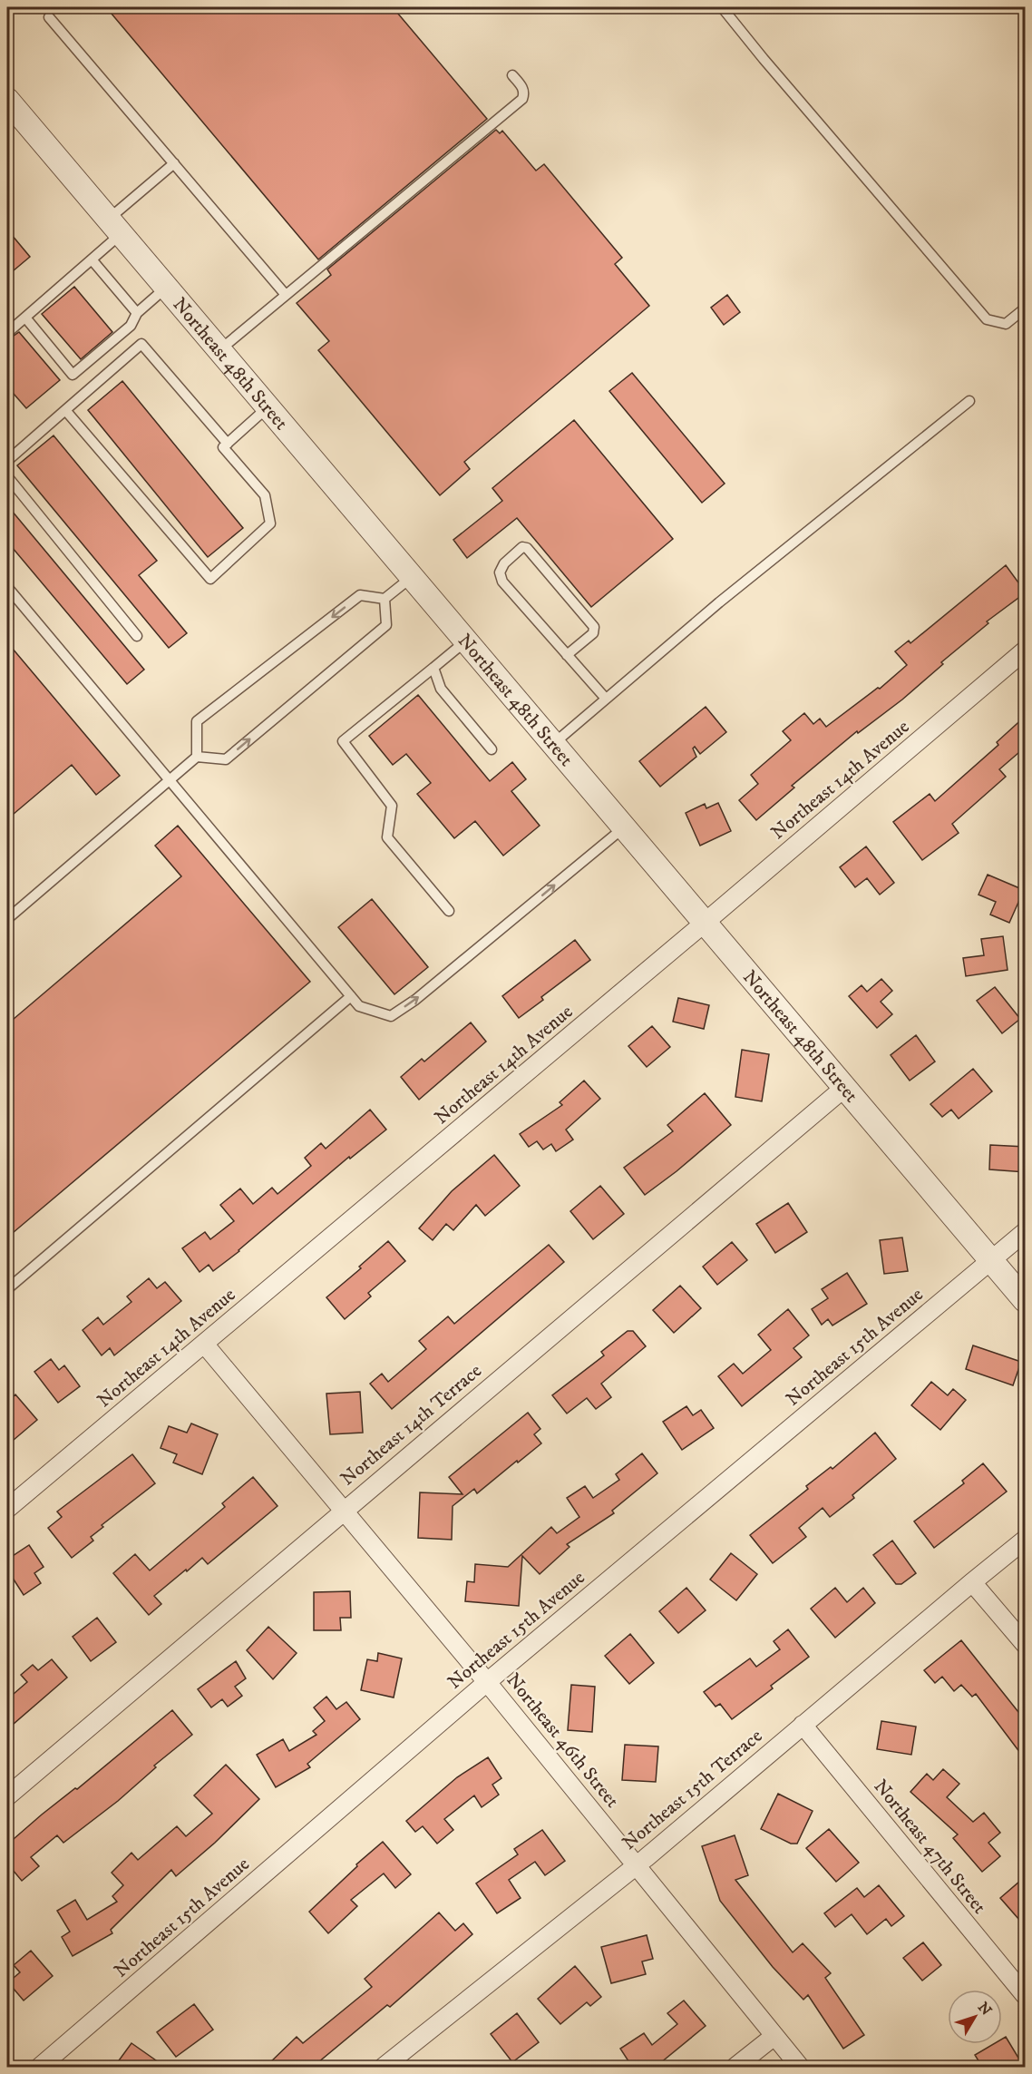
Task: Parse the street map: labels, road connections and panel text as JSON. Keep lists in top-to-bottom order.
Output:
{
  "streets": {
    "street": [
      "Northeast 48th Street",
      "Northeast 14th Avenue",
      "Northeast 15th Avenue",
      "Northeast 14th Terrace",
      "Northeast 46th Street",
      "Northeast 15th Terrace",
      "Northeast 47th Street"
    ]
  },
  "crossings": [
    ["Northeast 48th Street", "Northeast 14th Avenue"],
    ["Northeast 48th Street", "Northeast 15th Avenue"],
    ["Northeast 48th Street", "Northeast 14th Terrace"],
    ["Northeast 14th Avenue", "Northeast 46th Street"],
    ["Northeast 15th Avenue", "Northeast 46th Street"],
    ["Northeast 14th Terrace", "Northeast 46th Street"],
    ["Northeast 46th Street", "Northeast 15th Terrace"],
    ["Northeast 15th Terrace", "Northeast 47th Street"]
  ],
  "north": "top right"
}
